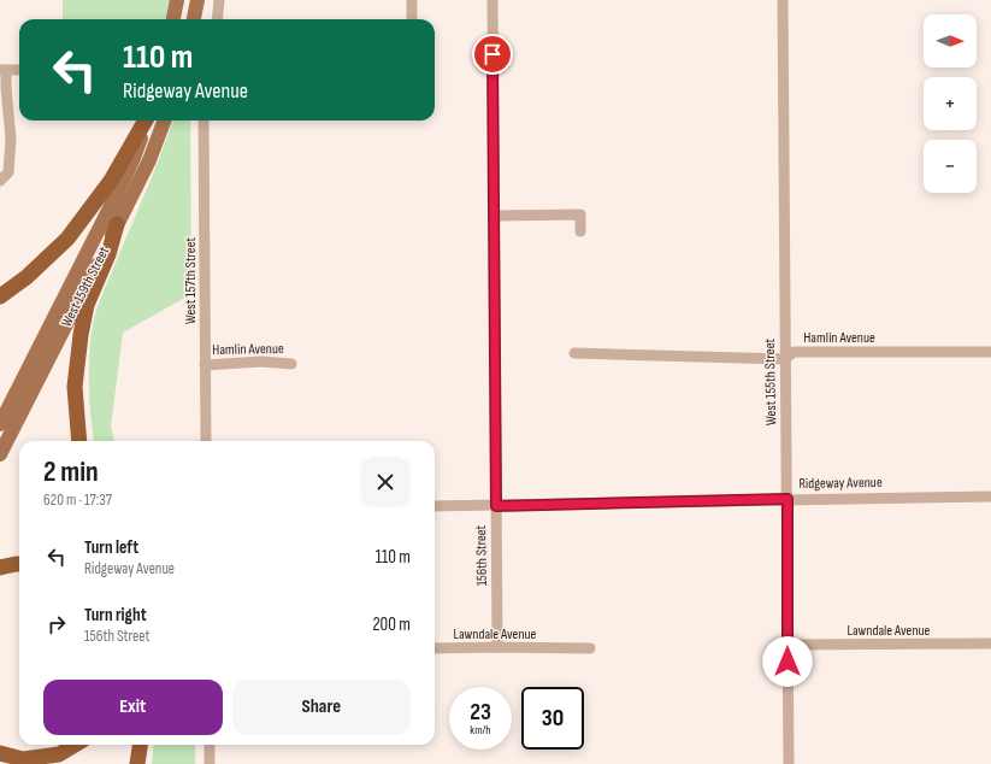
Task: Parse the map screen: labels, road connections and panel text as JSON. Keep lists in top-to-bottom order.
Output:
{
  "streets": {
    "main road": ["West 159th Street"],
    "street": [
      "West 157th Street",
      "Hamlin Avenue",
      "West 155th Street",
      "Ridgeway Avenue",
      "156th Street",
      "Lawndale Avenue"
    ]
  },
  "crossings": [
    ["West 157th Street", "Hamlin Avenue"],
    ["Hamlin Avenue", "West 155th Street"],
    ["West 155th Street", "Ridgeway Avenue"],
    ["West 155th Street", "Lawndale Avenue"],
    ["Ridgeway Avenue", "156th Street"],
    ["156th Street", "Lawndale Avenue"]
  ],
  "north": "right",
  "page": {
    "map_buttons": ["+", "−"],
    "turn": ["110 m", "Ridgeway Avenue"],
    "heading": ["2 min", "620 m · 17:37"],
    "list": [
      {
        "name": "Turn left",
        "note": "Ridgeway Avenue",
        "value": "110 m"
      },
      {
        "name": "Turn right",
        "note": "156th Street",
        "value": "200 m"
      }
    ],
    "buttons": ["Exit", "Share"],
    "speed": "23 km/h",
    "limit": "30"
  }
}
